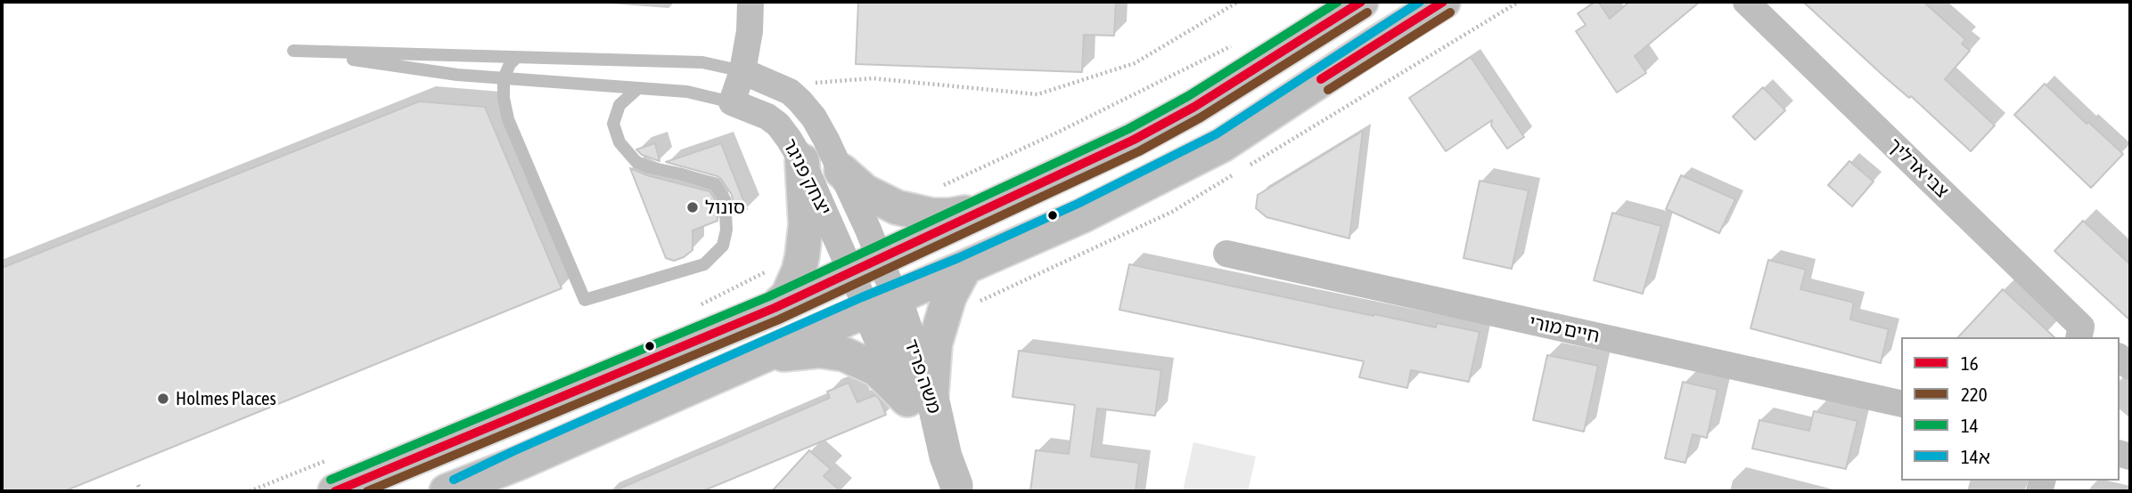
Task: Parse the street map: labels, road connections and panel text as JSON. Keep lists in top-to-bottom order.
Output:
{
  "streets": {
    "street": [
      "צבי ארליך",
      "יצחק פניגר",
      "חיים מורי",
      "משה פריד"
    ]
  },
  "crossings": [
    ["יצחק פניגר", "משה פריד"]
  ],
  "places": ["סונול", "Holmes Places"],
  "lines": [
    "transit line 16",
    "transit line 14",
    "transit line 14א",
    "transit line 220"
  ],
  "legend": [
    "16",
    "220",
    "14",
    "14א"
  ]
}
